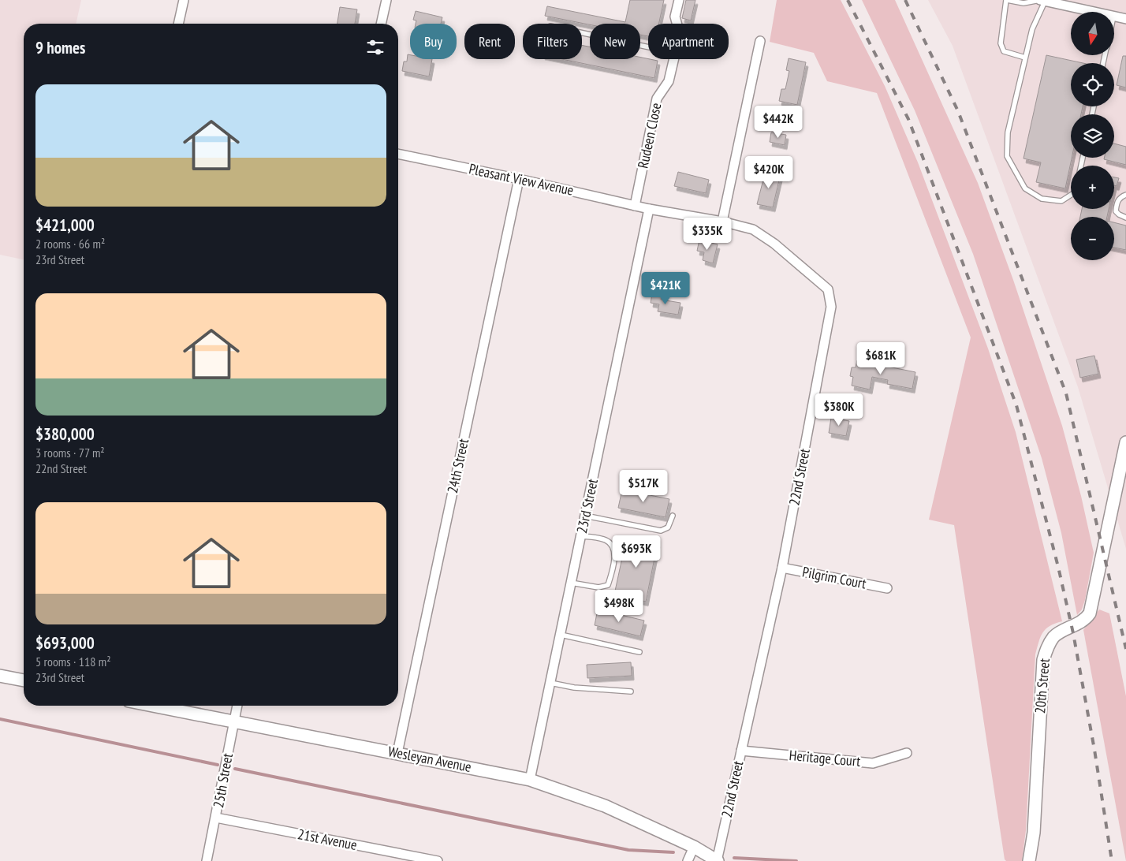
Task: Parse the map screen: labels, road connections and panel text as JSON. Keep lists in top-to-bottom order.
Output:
{
  "streets": {
    "street": [
      "Rudeen Close",
      "Pleasant View Avenue",
      "24th Street",
      "22nd Street",
      "23rd Street",
      "Pilgrim Court",
      "20th Street",
      "Heritage Court",
      "Wesleyan Avenue",
      "25th Street",
      "21st Avenue"
    ]
  },
  "crossings": [
    ["Rudeen Close", "Pleasant View Avenue"],
    ["Pleasant View Avenue", "24th Street"],
    ["Pleasant View Avenue", "22nd Street"],
    ["Pleasant View Avenue", "23rd Street"],
    ["24th Street", "Wesleyan Avenue"],
    ["22nd Street", "23rd Street"],
    ["22nd Street", "Pilgrim Court"],
    ["22nd Street", "Heritage Court"],
    ["22nd Street", "Wesleyan Avenue"],
    ["23rd Street", "Wesleyan Avenue"],
    ["Wesleyan Avenue", "25th Street"],
    ["25th Street", "21st Avenue"]
  ],
  "north": "bottom",
  "page": {
    "map_buttons": ["+", "−"],
    "chip": [
      "Buy",
      "Rent",
      "Filters",
      "New",
      "Apartment"
    ],
    "heading": "9 homes",
    "list": [
      {
        "name": "$421,000",
        "note": "2 rooms · 66 m² · 23rd Street"
      },
      {
        "name": "$380,000",
        "note": "3 rooms · 77 m² · 22nd Street"
      },
      {
        "name": "$693,000",
        "note": "5 rooms · 118 m² · 23rd Street"
      }
    ],
    "price": [
      "$442K",
      "$420K",
      "$335K",
      "$421K",
      "$681K",
      "$380K",
      "$517K",
      "$693K",
      "$498K"
    ]
  }
}
